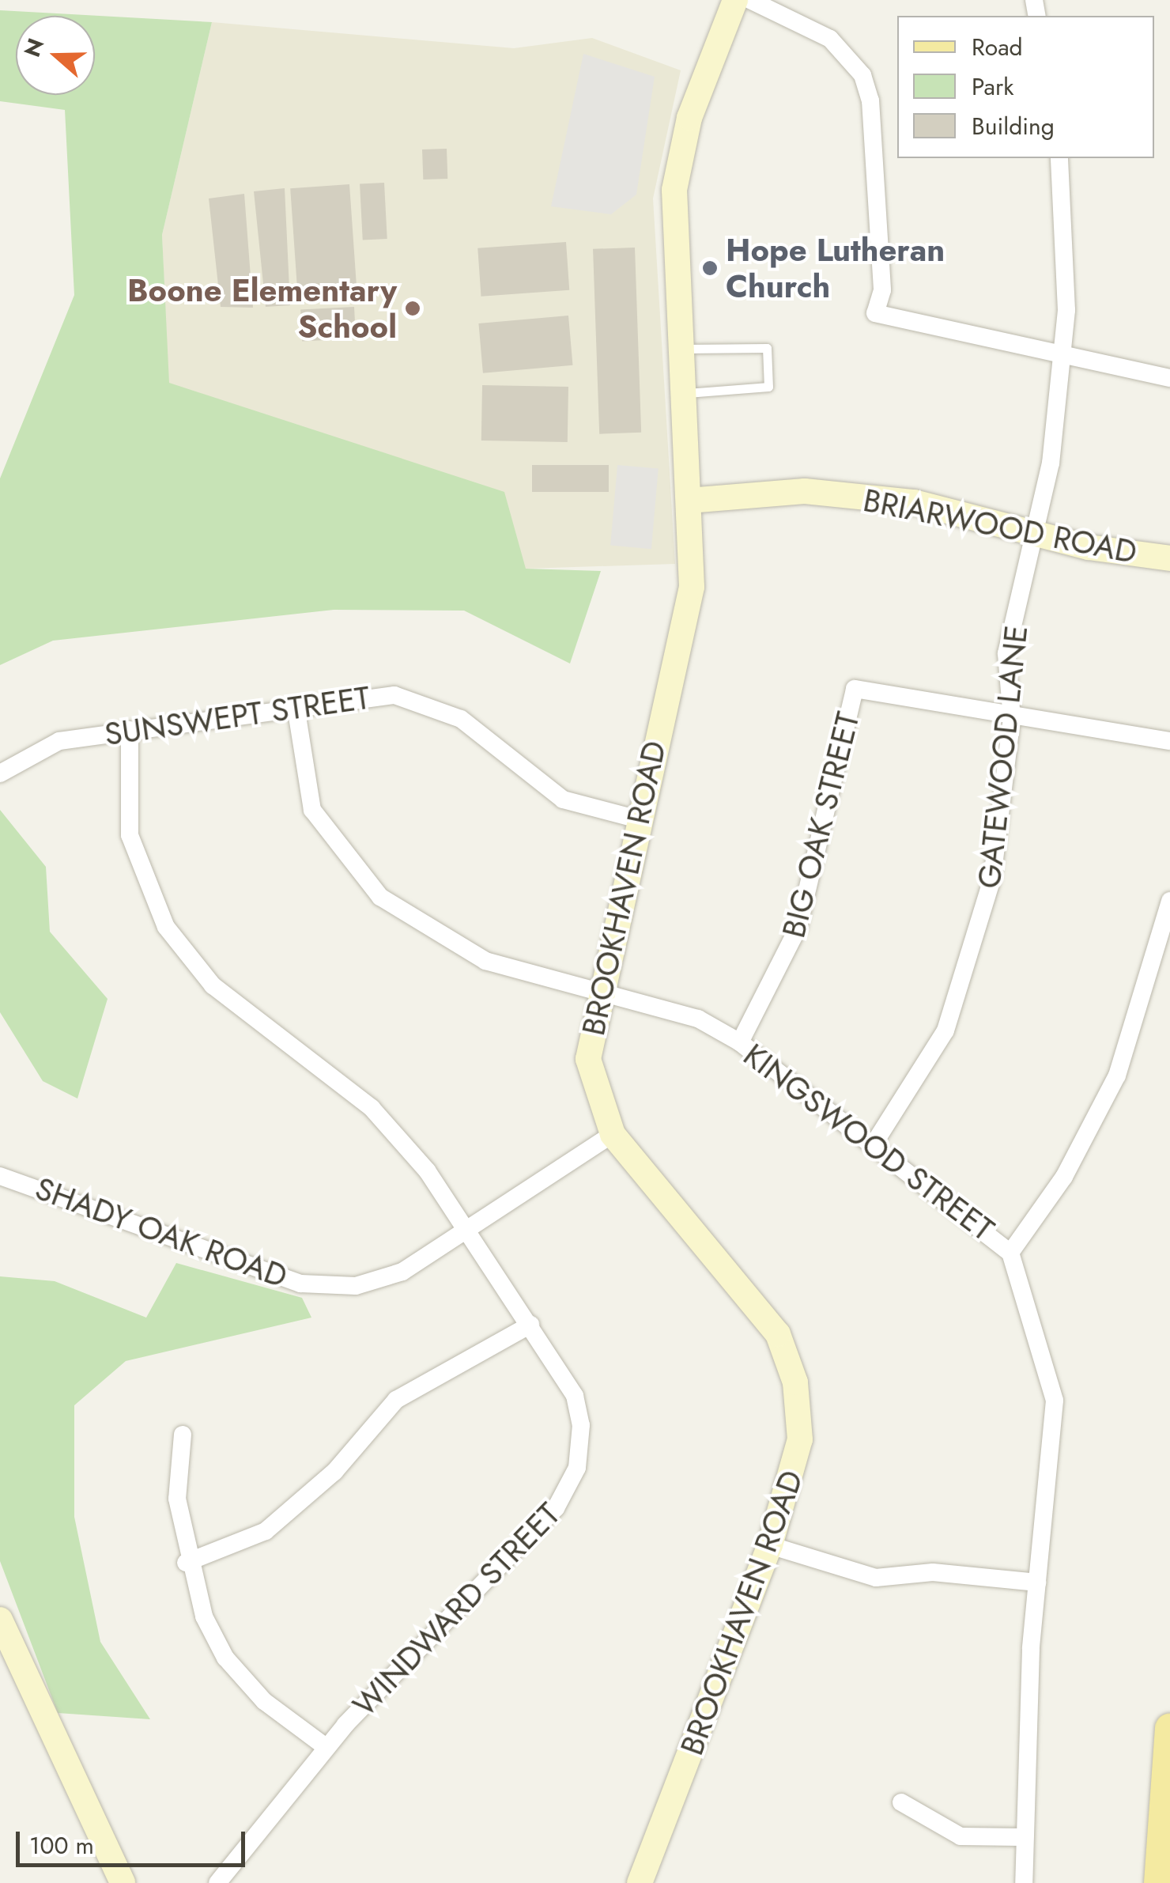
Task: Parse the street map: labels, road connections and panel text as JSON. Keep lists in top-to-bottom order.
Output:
{
  "streets": {
    "street": [
      "BRIARWOOD ROAD",
      "SUNSWEPT STREET",
      "GATEWOOD LANE",
      "BIG OAK STREET",
      "BROOKHAVEN ROAD",
      "KINGSWOOD STREET",
      "SHADY OAK ROAD",
      "WINDWARD STREET"
    ]
  },
  "crossings": [
    ["BRIARWOOD ROAD", "GATEWOOD LANE"],
    ["BRIARWOOD ROAD", "BROOKHAVEN ROAD"],
    ["SUNSWEPT STREET", "BROOKHAVEN ROAD"],
    ["SUNSWEPT STREET", "KINGSWOOD STREET"],
    ["SUNSWEPT STREET", "WINDWARD STREET"],
    ["GATEWOOD LANE", "BIG OAK STREET"],
    ["GATEWOOD LANE", "KINGSWOOD STREET"],
    ["BIG OAK STREET", "KINGSWOOD STREET"],
    ["BROOKHAVEN ROAD", "KINGSWOOD STREET"],
    ["BROOKHAVEN ROAD", "SHADY OAK ROAD"],
    ["SHADY OAK ROAD", "WINDWARD STREET"]
  ],
  "places": ["Hope Lutheran Church", "Boone Elementary School"],
  "legend": ["Road", "Park", "Building"],
  "scale_bar": "100 m",
  "north": "left"
}
